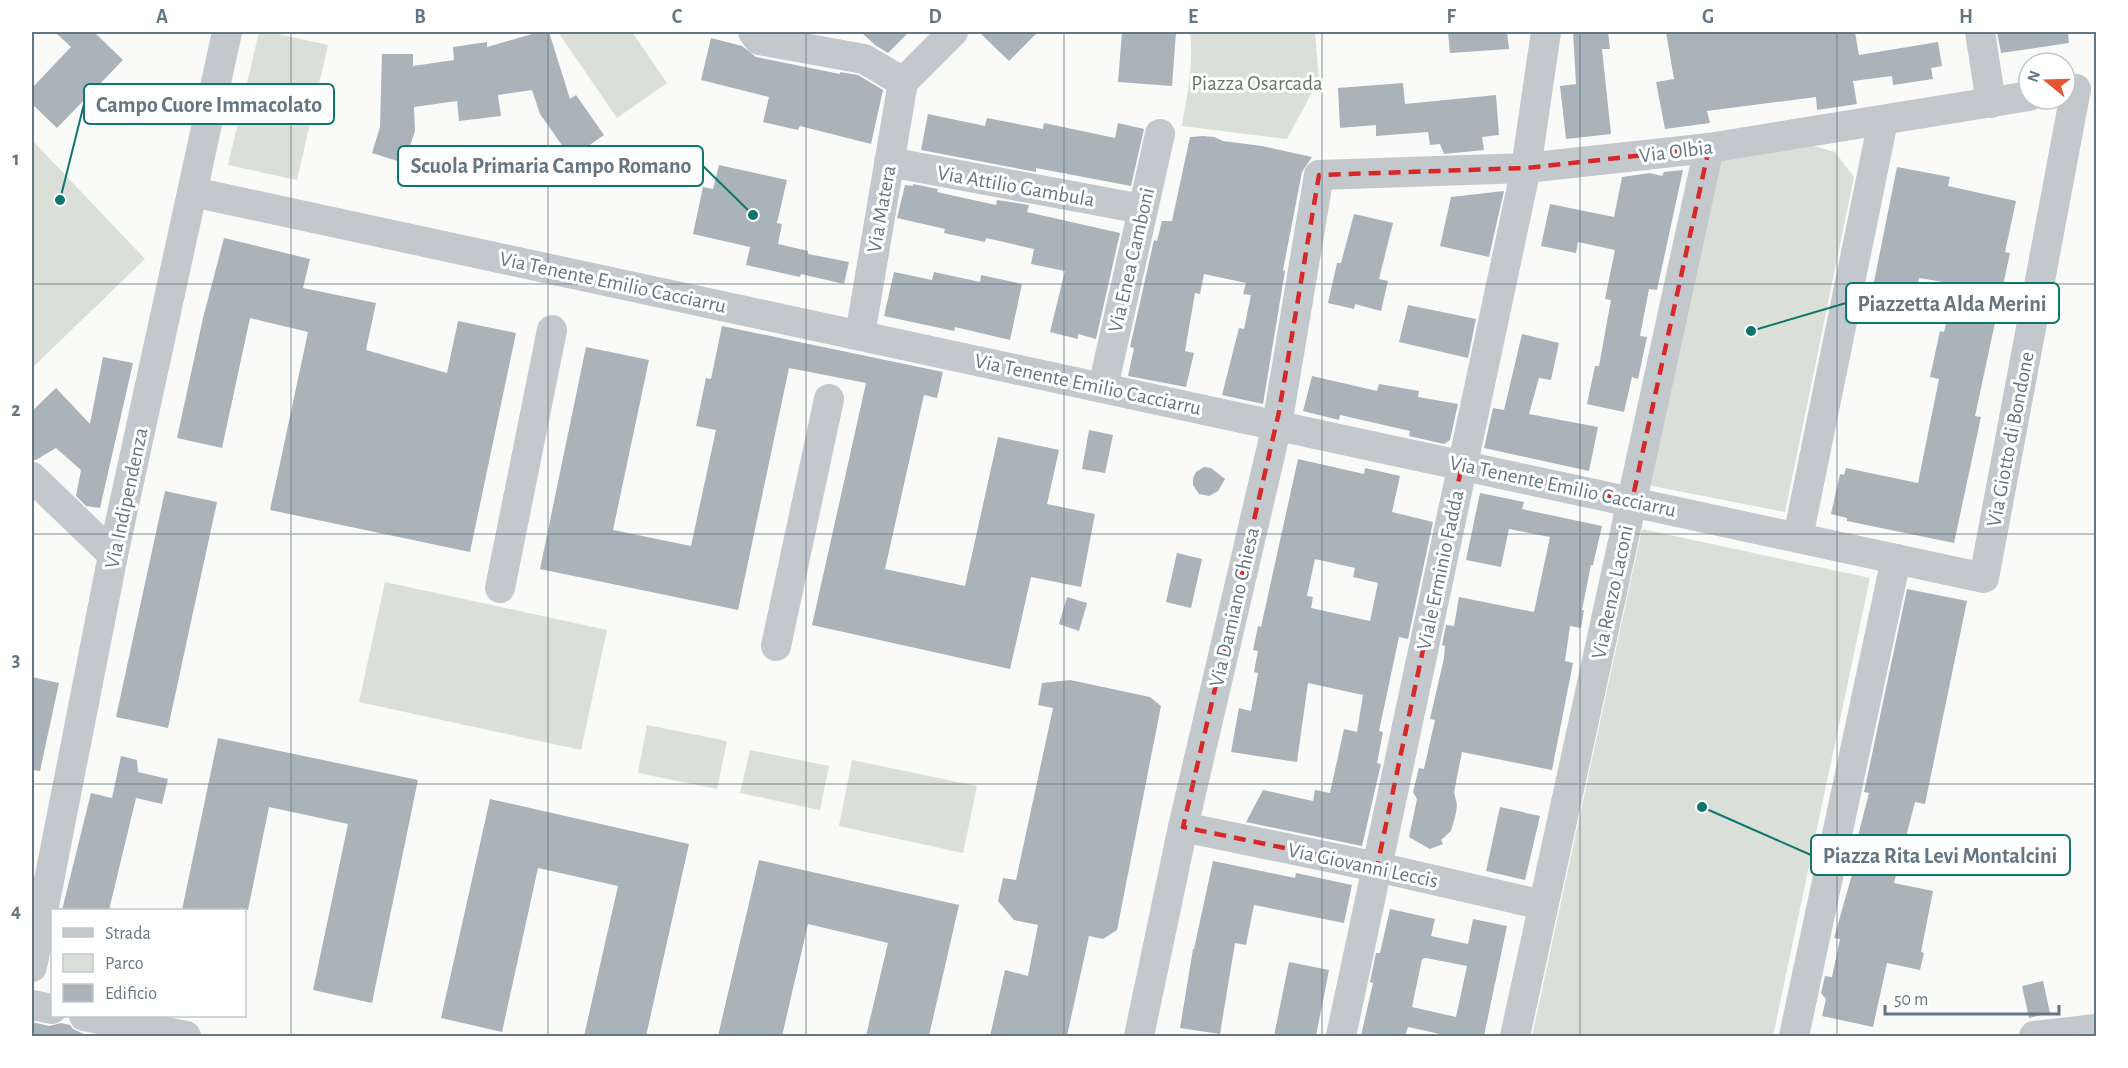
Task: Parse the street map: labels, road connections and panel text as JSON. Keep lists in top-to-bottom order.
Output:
{
  "streets": {
    "street": [
      "Via Olbia",
      "Via Attilio Gambula",
      "Via Matera",
      "Via Enea Camboni",
      "Via Tenente Emilio Cacciarru",
      "Via Giotto di Bondone",
      "Via Indipendenza",
      "Viale Erminio Fadda",
      "Via Renzo Laconi",
      "Via Damiano Chiesa",
      "Via Giovanni Leccis"
    ]
  },
  "crossings": [
    ["Via Olbia", "Viale Erminio Fadda"],
    ["Via Olbia", "Via Renzo Laconi"],
    ["Via Olbia", "Via Damiano Chiesa"],
    ["Via Attilio Gambula", "Via Matera"],
    ["Via Attilio Gambula", "Via Enea Camboni"],
    ["Via Matera", "Via Tenente Emilio Cacciarru"],
    ["Via Enea Camboni", "Via Tenente Emilio Cacciarru"],
    ["Via Tenente Emilio Cacciarru", "Via Giotto di Bondone"],
    ["Via Tenente Emilio Cacciarru", "Via Indipendenza"],
    ["Via Tenente Emilio Cacciarru", "Viale Erminio Fadda"],
    ["Via Tenente Emilio Cacciarru", "Via Renzo Laconi"],
    ["Via Tenente Emilio Cacciarru", "Via Damiano Chiesa"],
    ["Viale Erminio Fadda", "Via Giovanni Leccis"],
    ["Via Renzo Laconi", "Via Giovanni Leccis"],
    ["Via Damiano Chiesa", "Via Giovanni Leccis"]
  ],
  "parks": ["Piazza Osarcada"],
  "places": [
    "Campo Cuore Immacolato",
    "Scuola Primaria Campo Romano",
    "Piazzetta Alda Merini",
    "Piazza Rita Levi Montalcini"
  ],
  "legend": ["Strada", "Parco", "Edificio"],
  "scale_bar": "50 m",
  "north": "left",
  "grid": {
    "columns": [
      "A",
      "B",
      "C",
      "D",
      "E",
      "F",
      "G",
      "H"
    ],
    "rows": [
      "1",
      "2",
      "3",
      "4"
    ]
  }
}
